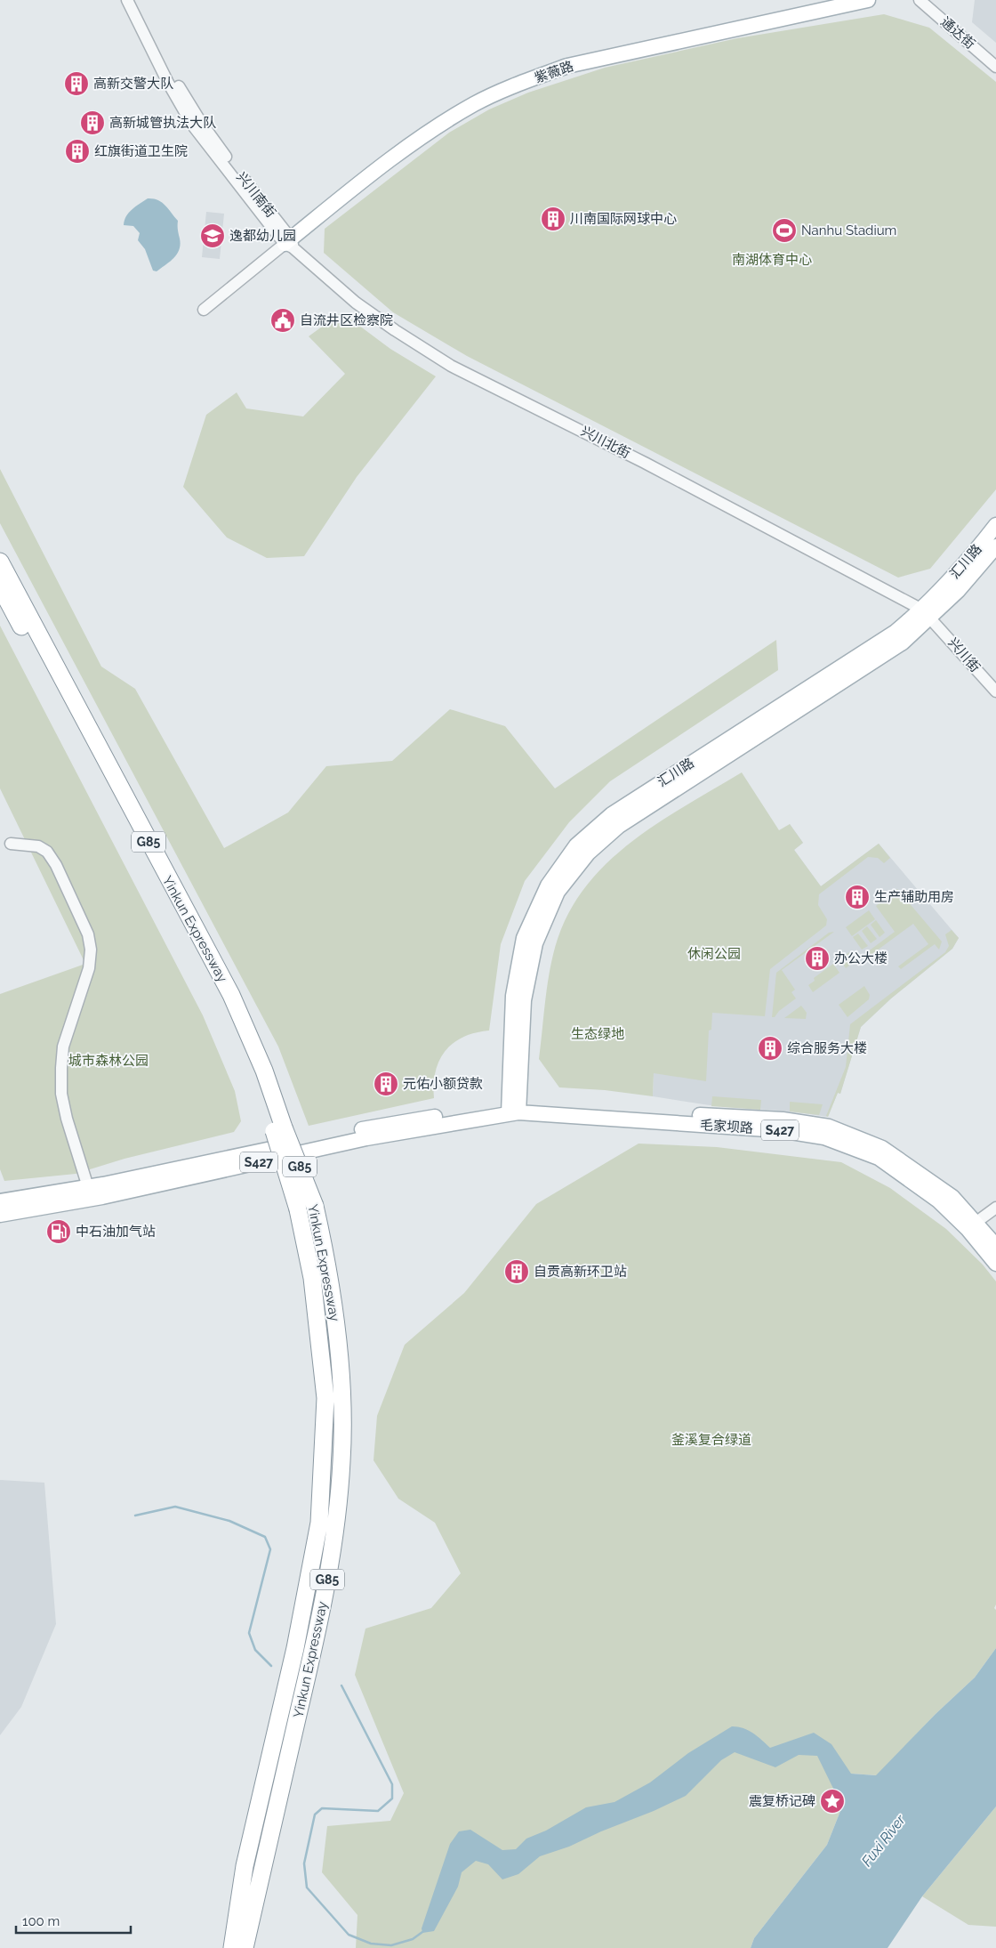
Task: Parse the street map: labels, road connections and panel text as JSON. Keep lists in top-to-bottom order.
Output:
{
  "streets": {
    "highway": ["G85", "Yinkun Expressway"],
    "main road": [
      "紫薇路",
      "汇川路",
      "毛家坝路",
      "S427"
    ],
    "street": [
      "通达街",
      "兴川南街",
      "兴川北街",
      "兴川街"
    ]
  },
  "crossings": [
    ["紫薇路", "兴川南街"],
    ["紫薇路", "兴川北街"],
    ["兴川南街", "兴川北街"],
    ["兴川北街", "汇川路"],
    ["兴川北街", "兴川街"],
    ["汇川路", "兴川街"],
    ["汇川路", "毛家坝路"],
    ["汇川路", "S427"],
    ["毛家坝路", "S427"]
  ],
  "water": ["Fuxi River"],
  "parks": [
    "南湖体育中心",
    "休闲公园",
    "生态绿地",
    "城市森林公园",
    "釜溪复合绿道"
  ],
  "places": {
    "building": [
      "高新交警大队",
      "高新城管执法大队",
      "红旗街道卫生院",
      "川南国际网球中心",
      "生产辅助用房",
      "办公大楼",
      "综合服务大楼",
      "元佑小额贷款",
      "自贡高新环卫站"
    ],
    "sports": ["Nanhu Stadium"],
    "school or university": ["逸都幼儿园"],
    "public building": ["自流井区检察院"],
    "fuel station": ["中石油加气站"],
    "place": ["震复桥记碑"]
  },
  "scale_bar": "100 m"
}
